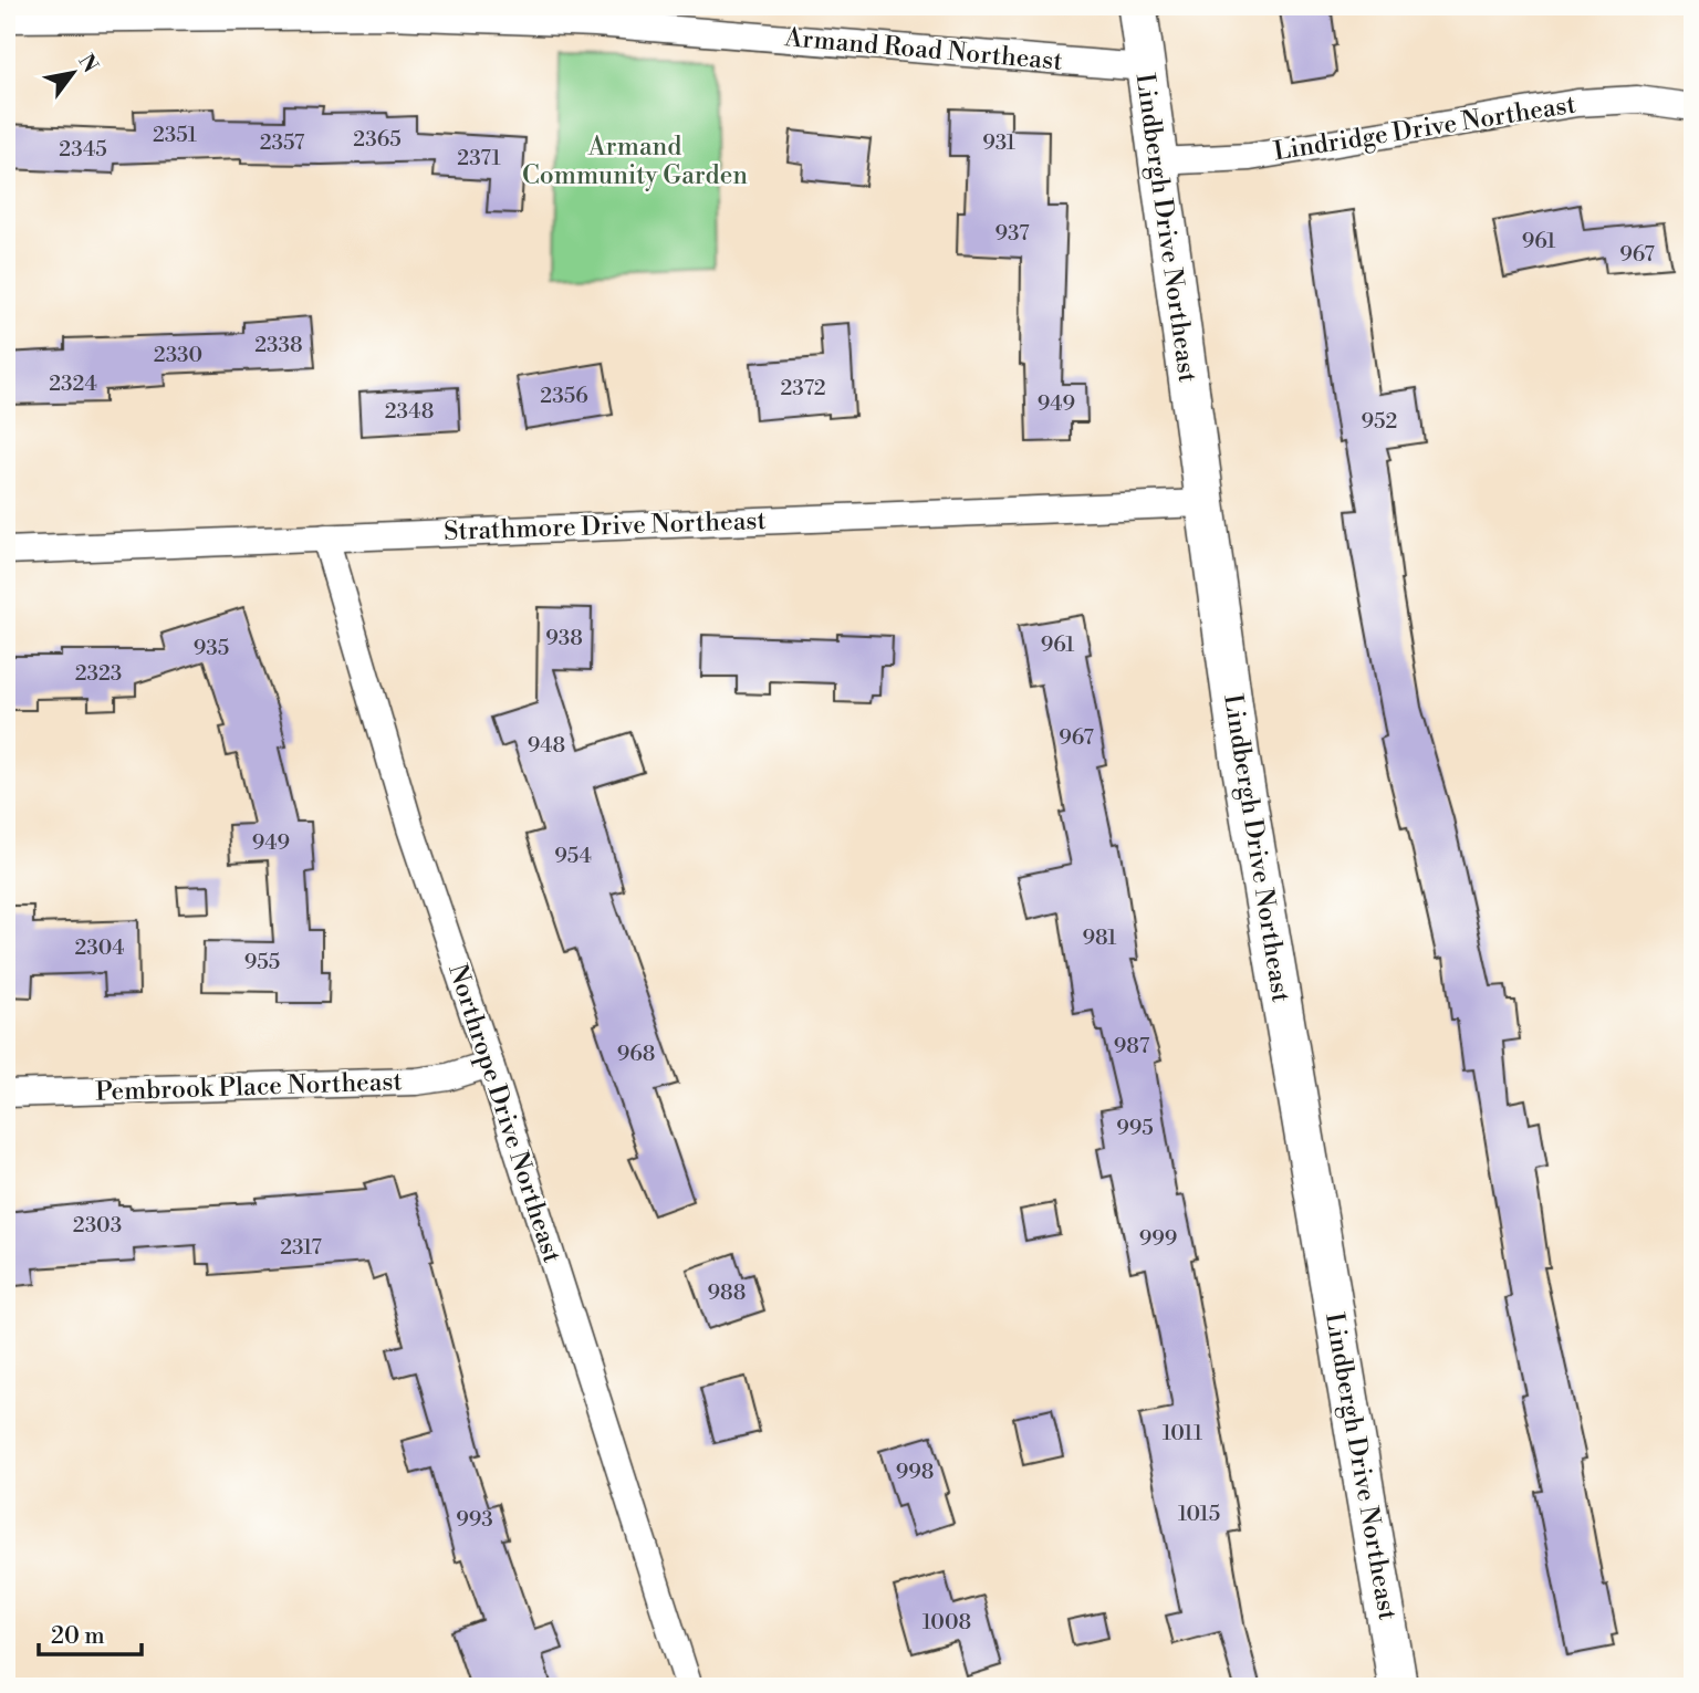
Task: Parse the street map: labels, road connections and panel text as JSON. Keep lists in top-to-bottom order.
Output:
{
  "streets": {
    "main road": ["Lindbergh Drive Northeast"],
    "street": [
      "Armand Road Northeast",
      "Lindridge Drive Northeast",
      "Strathmore Drive Northeast",
      "Pembrook Place Northeast",
      "Northrope Drive Northeast"
    ]
  },
  "crossings": [
    ["Armand Road Northeast", "Lindbergh Drive Northeast"],
    ["Lindridge Drive Northeast", "Lindbergh Drive Northeast"],
    ["Lindbergh Drive Northeast", "Strathmore Drive Northeast"],
    ["Strathmore Drive Northeast", "Northrope Drive Northeast"],
    ["Pembrook Place Northeast", "Northrope Drive Northeast"]
  ],
  "parks": ["Armand Community Garden"],
  "house_numbers": [
    "2351",
    "2365",
    "2357",
    "931",
    "2345",
    "2371",
    "937",
    "961",
    "967",
    "2338",
    "2330",
    "2324",
    "2372",
    "2356",
    "949",
    "2348",
    "952",
    "938",
    "961",
    "935",
    "2323",
    "967",
    "948",
    "949",
    "954",
    "981",
    "2304",
    "955",
    "987",
    "968",
    "995",
    "2303",
    "999",
    "2317",
    "988",
    "1011",
    "998",
    "1015",
    "993",
    "1008"
  ],
  "scale_bar": "20 m",
  "north": "top right"
}
